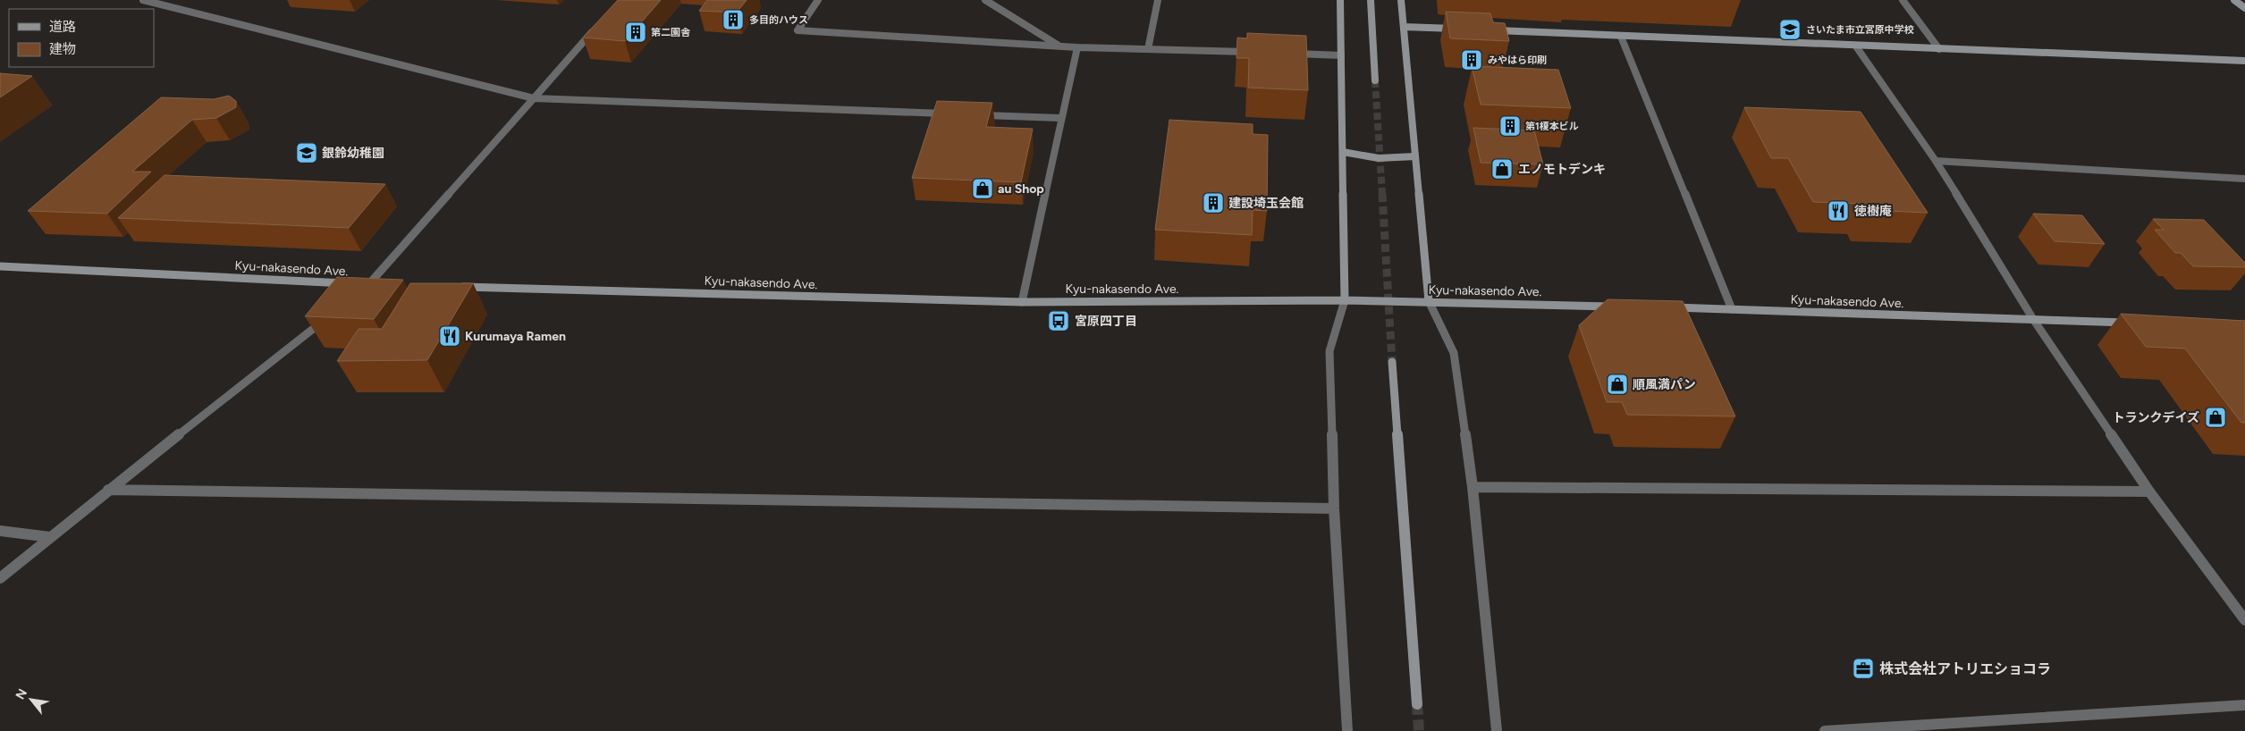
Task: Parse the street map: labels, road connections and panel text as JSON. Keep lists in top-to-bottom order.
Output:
{
  "streets": {
    "street": ["Kyu-nakasendo Ave."]
  },
  "places": {
    "building": [
      "多目的ハウス",
      "第二園舎",
      "みやはら印刷",
      "第1榎本ビル",
      "建設埼玉会館"
    ],
    "school or university": ["さいたま市立宮原中学校", "銀鈴幼稚園"],
    "shop": [
      "エノモトデンキ",
      "au Shop",
      "順風満パン",
      "トランクデイズ"
    ],
    "restaurant": ["徳樹庵", "Kurumaya Ramen"],
    "bus stop": ["宮原四丁目"],
    "office": ["株式会社アトリエショコラ"]
  },
  "legend": ["道路", "建物"],
  "north": "top left"
}
